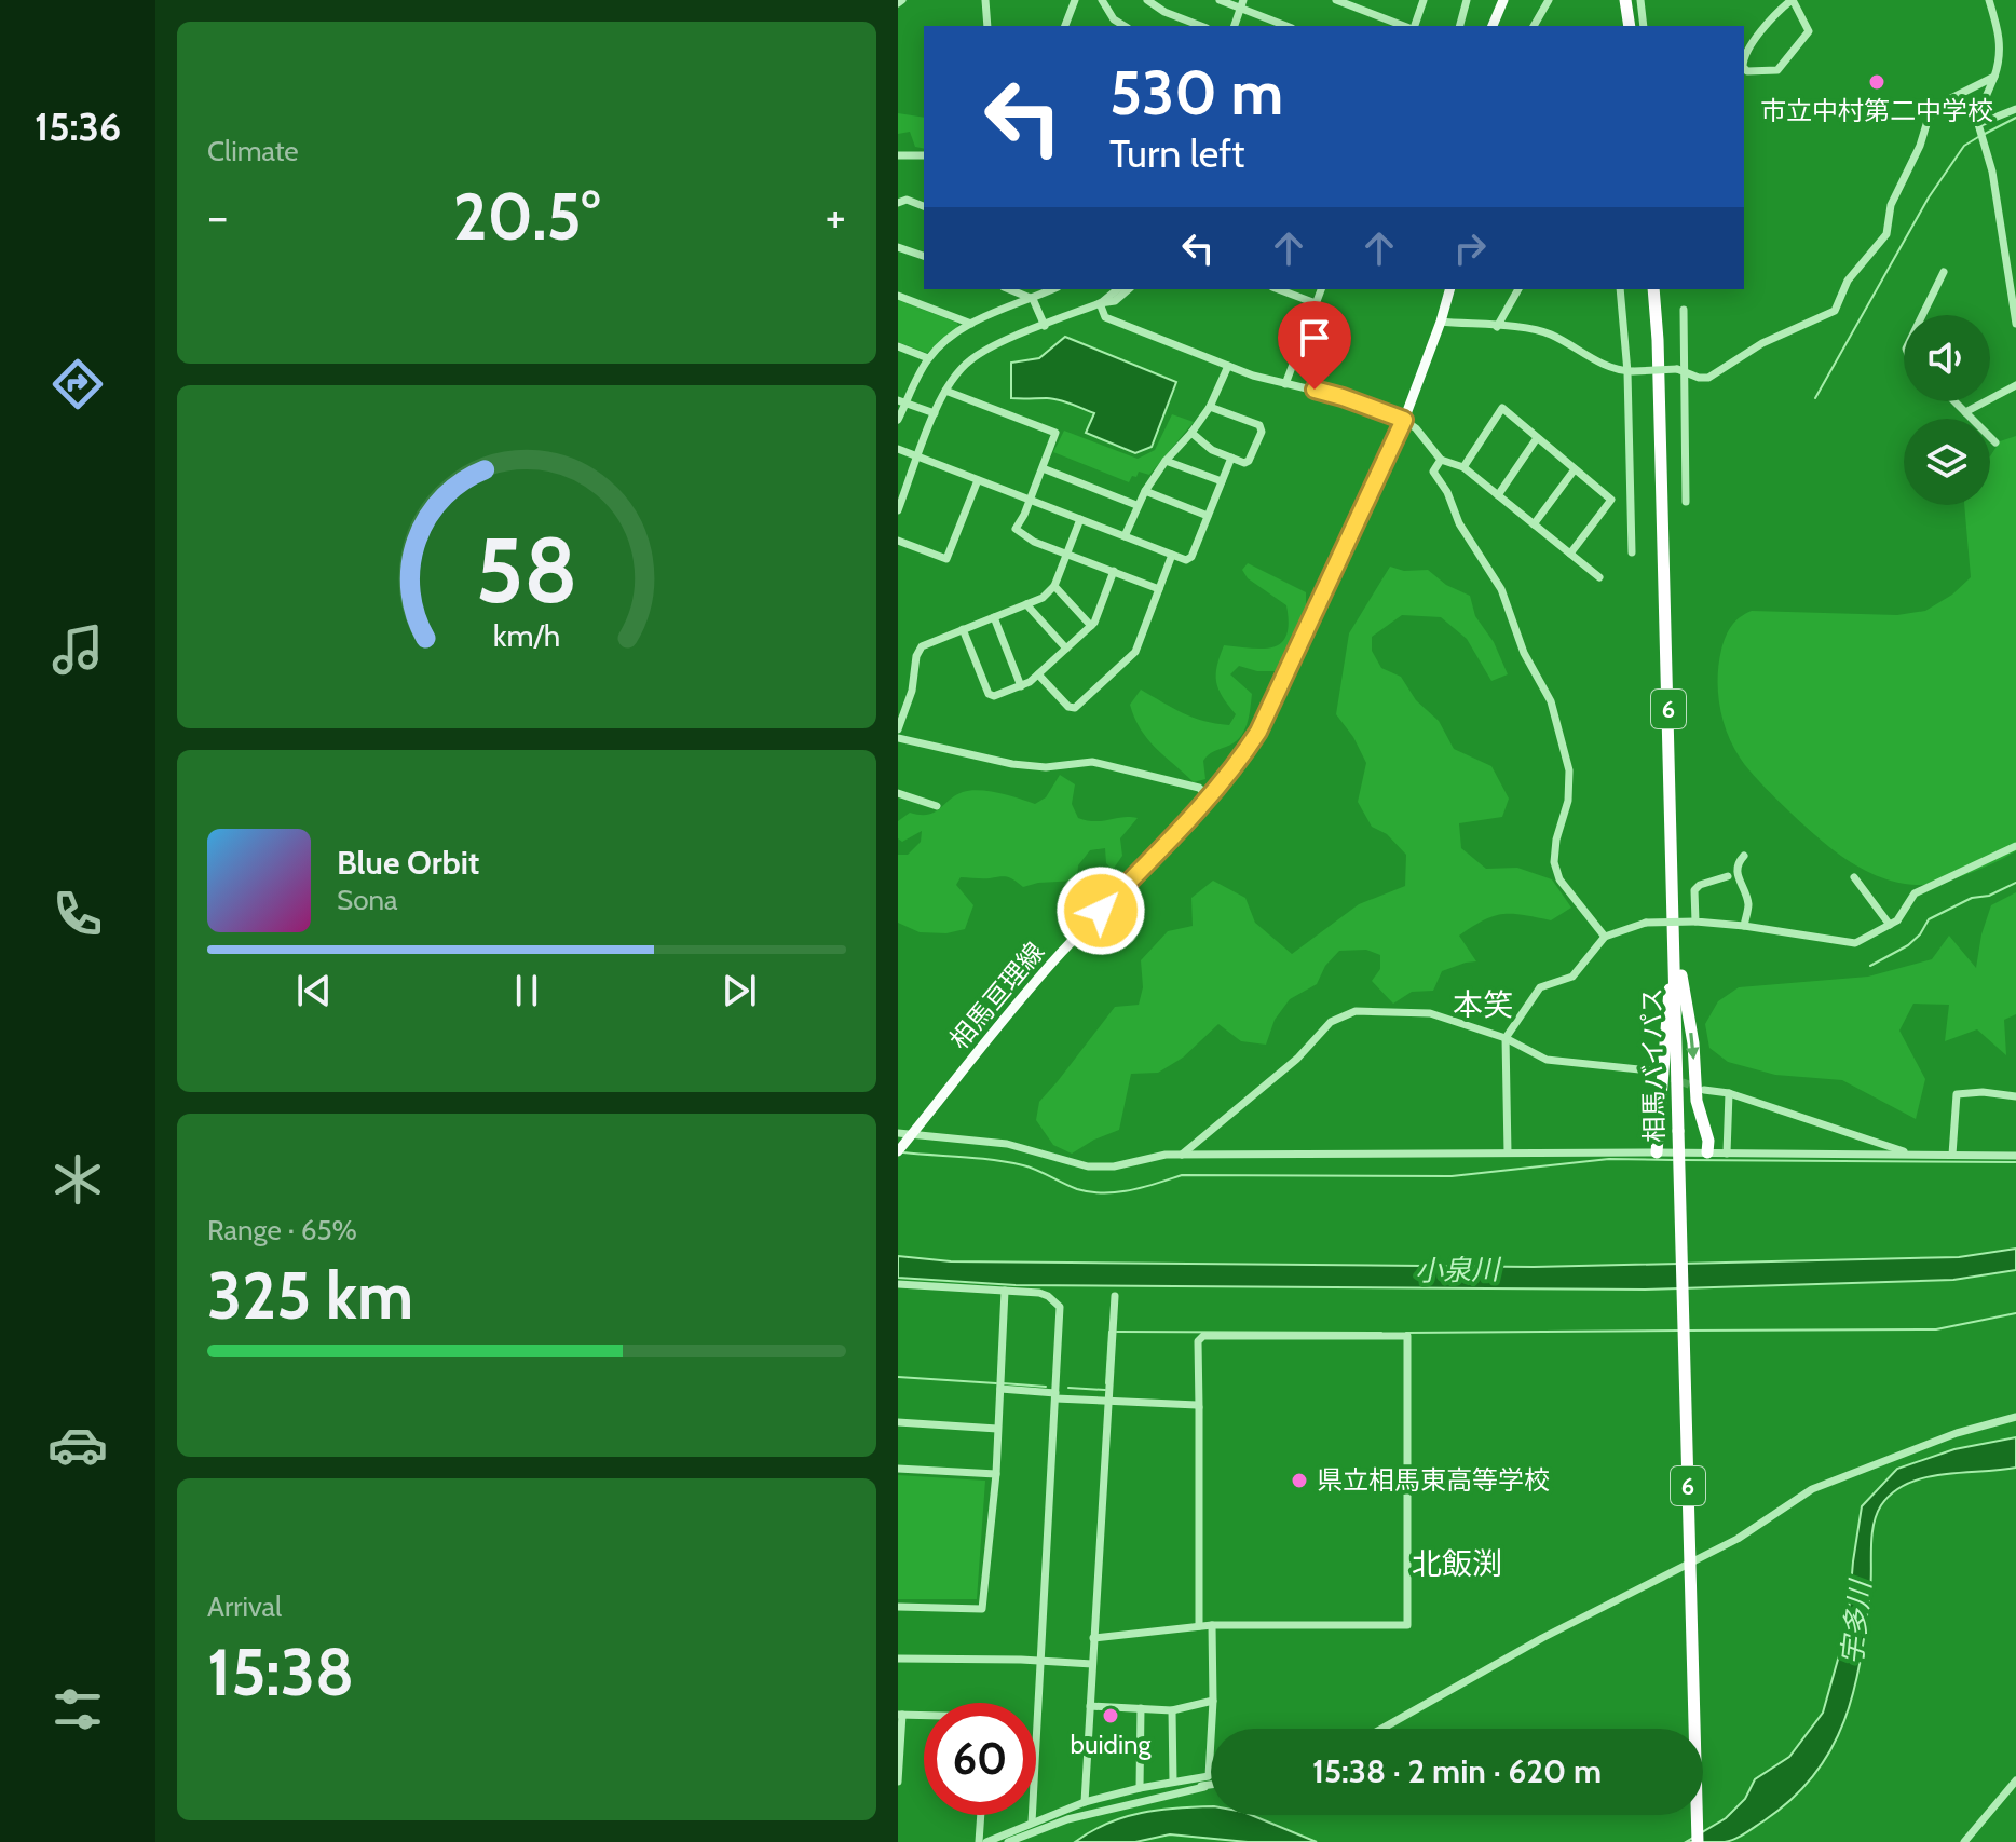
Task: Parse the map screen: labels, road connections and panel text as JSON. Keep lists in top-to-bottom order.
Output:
{
  "streets": {
    "highway": ["6", "相馬バイパス"],
    "main road": ["相馬亘理線"]
  },
  "districts": ["本笑", "北飯渕"],
  "water": ["小泉川", "宇多川"],
  "places": ["市立中村第二中学校", "県立相馬東高等学校", "buiding"],
  "page": {
    "tabs": "15:36",
    "tile": [
      "Climate",
      ["Range · 65%", "325 km"],
      ["Arrival", "15:38"]
    ],
    "turn": ["530 m", "Turn left"],
    "heat": ["−", "20.5°", "+"],
    "song": ["Blue Orbit", "Sona"],
    "limit": "60",
    "trip": "15:38 · 2 min · 620 m",
    "gauge": ["58", "km/h"]
  }
}
